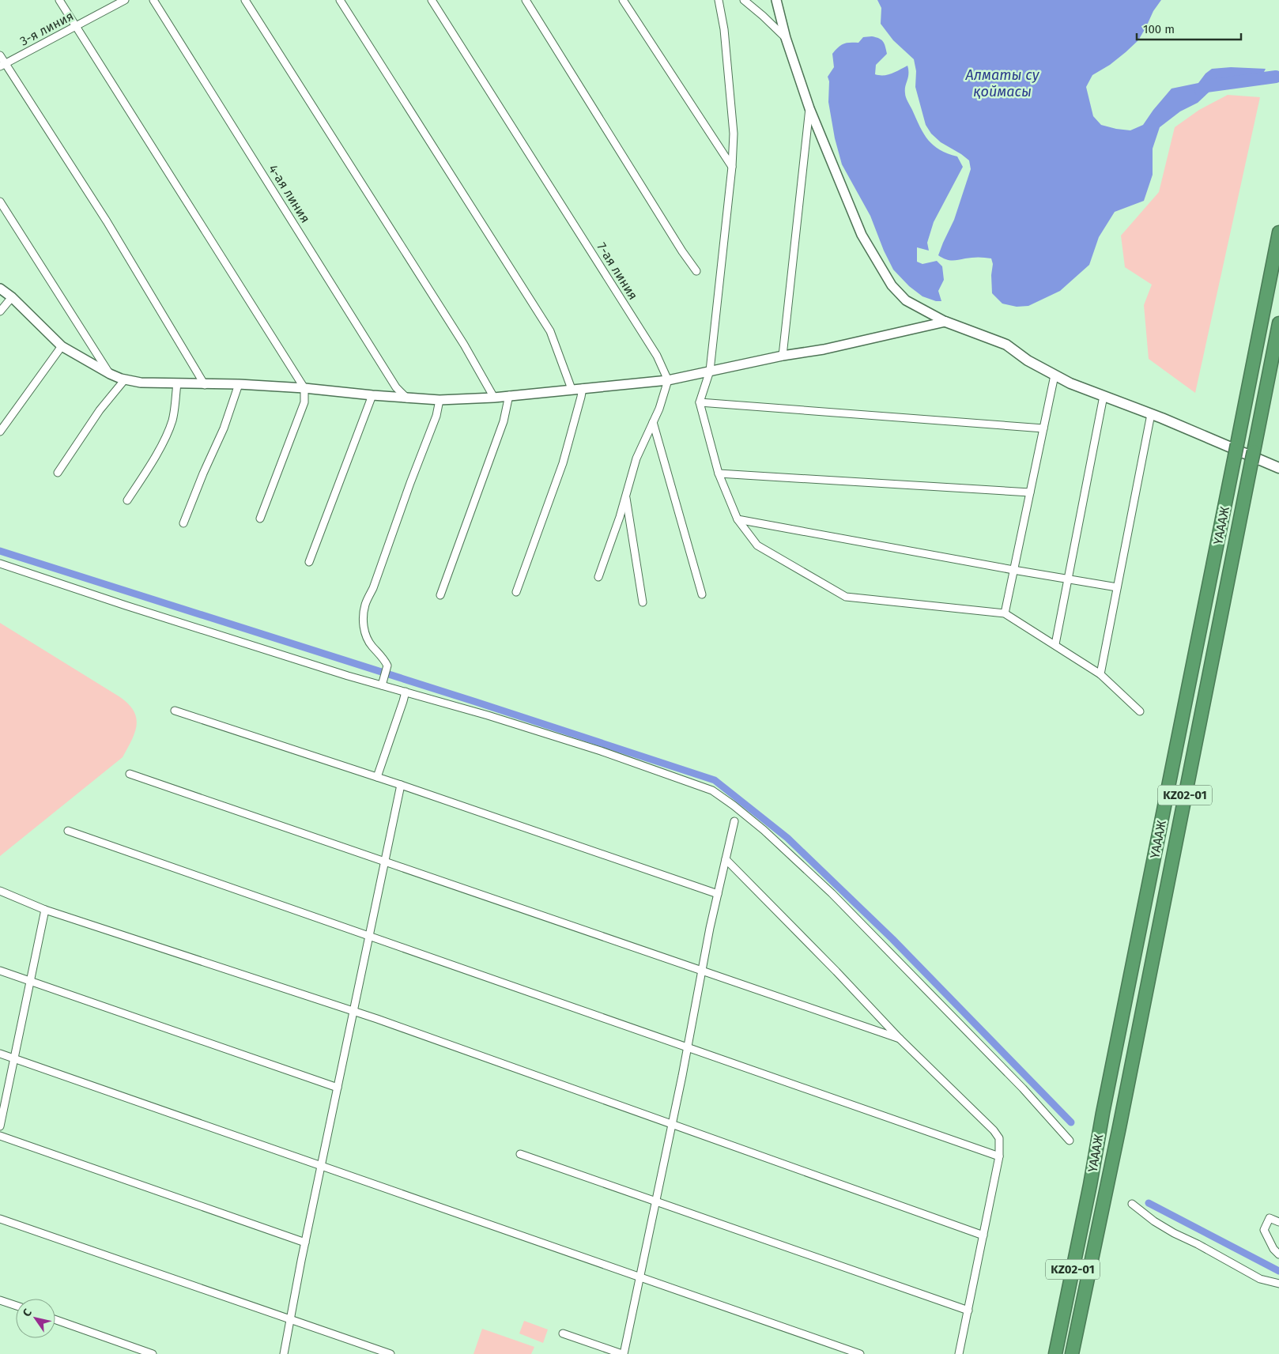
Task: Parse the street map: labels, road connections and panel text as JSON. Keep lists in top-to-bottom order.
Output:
{
  "streets": {
    "highway": ["ҮАААЖ", "KZ02-01"],
    "street": ["3-я линия", "4-ая линия", "7-ая линия"]
  },
  "water": ["Алматы су қоймасы"],
  "scale_bar": "100 m",
  "north": "top left"
}
